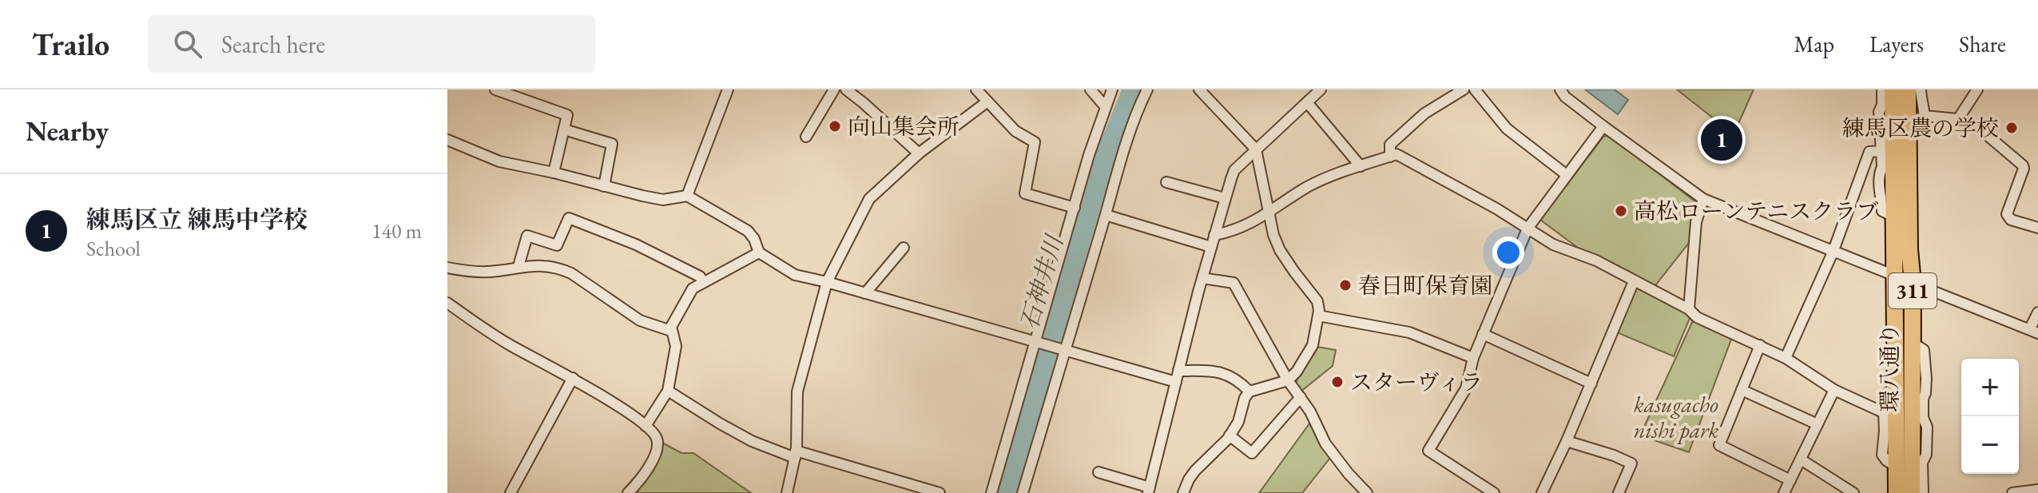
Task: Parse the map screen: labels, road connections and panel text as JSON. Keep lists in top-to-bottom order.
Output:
{
  "streets": {
    "main road": ["311", "環八通り"]
  },
  "water": ["石神井川"],
  "parks": ["kasugacho nishi park"],
  "places": [
    "向山集会所",
    "練馬区農の学校",
    "高松ローンテニスクラブ",
    "春日町保育園",
    "スターヴィラ"
  ],
  "page": {
    "header": "Trailo",
    "search": "Search here",
    "nav": ["Map", "Layers", "Share"],
    "heading": "Nearby",
    "pins": "1",
    "list": [
      {
        "mark": "1",
        "name": "練馬区立 練馬中学校",
        "note": "School",
        "value": "140 m"
      }
    ],
    "map_buttons": ["+", "−"]
  }
}
